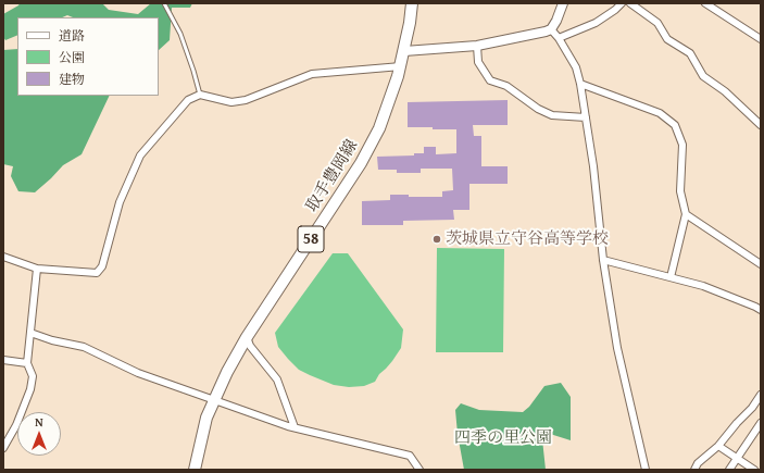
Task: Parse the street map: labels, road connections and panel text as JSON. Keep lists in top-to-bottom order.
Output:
{
  "streets": {
    "main road": ["取手豊岡線", "58"]
  },
  "parks": ["四季の里公園"],
  "places": ["茨城県立守谷高等学校"],
  "legend": ["道路", "公園", "建物"],
  "north": "top"
}
